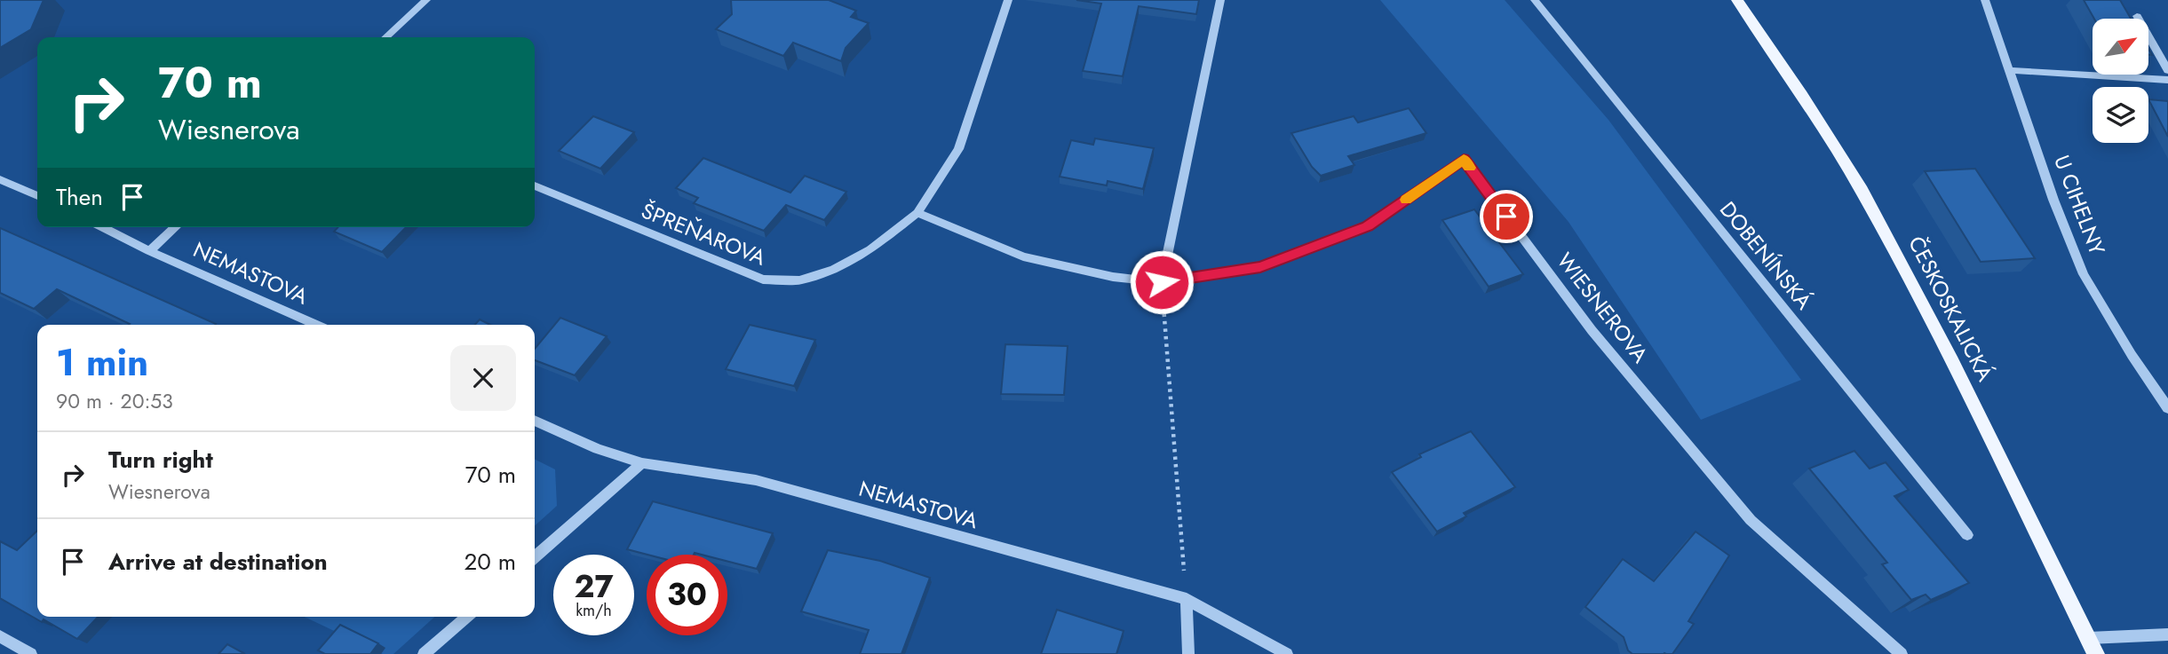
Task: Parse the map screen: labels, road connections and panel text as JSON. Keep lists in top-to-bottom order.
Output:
{
  "streets": {
    "main road": ["ČESKOSKALICKÁ"],
    "street": [
      "U CIHELNY",
      "ŠPREŇAROVA",
      "DOBENÍNSKÁ",
      "NEMASTOVA",
      "WIESNEROVA"
    ]
  },
  "north": "top right",
  "page": {
    "turn": ["70 m", "Wiesnerova"],
    "then": "Then",
    "heading": ["1 min", "90 m · 20:53"],
    "list": [
      {
        "name": "Turn right",
        "note": "Wiesnerova",
        "value": "70 m"
      },
      {
        "name": "Arrive at destination",
        "value": "20 m"
      }
    ],
    "speed": "27 km/h",
    "limit": "30"
  }
}
